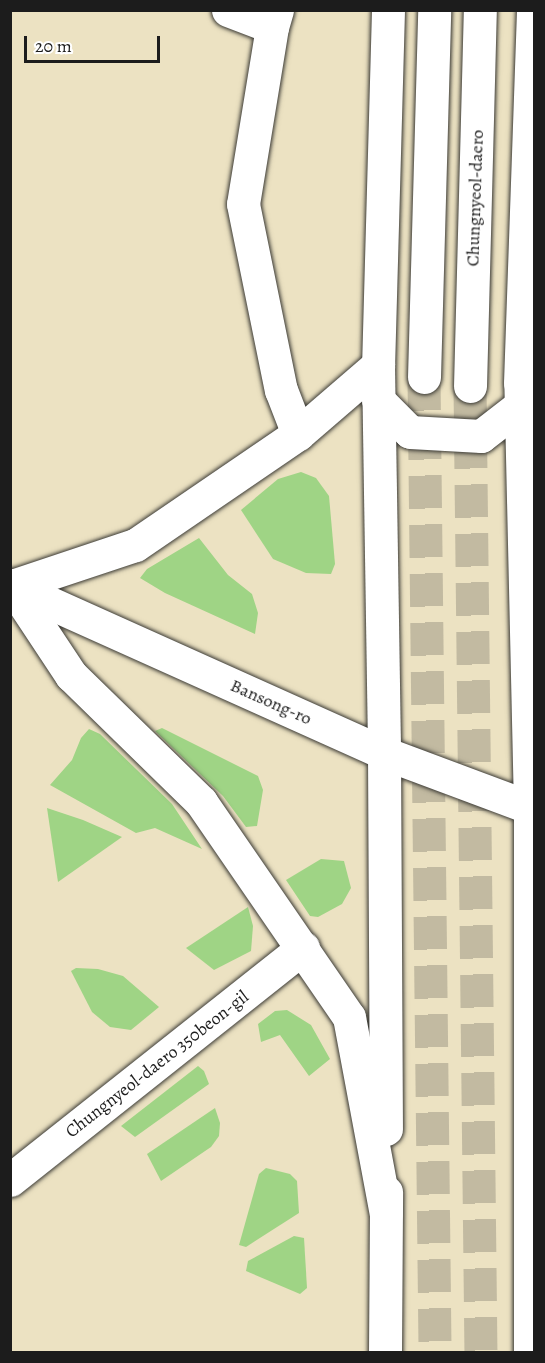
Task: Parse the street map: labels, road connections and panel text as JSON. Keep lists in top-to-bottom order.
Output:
{
  "streets": {
    "main road": ["Chungnyeol-daero", "Bansong-ro", "Chungnyeol-daero 350beon-gil"]
  },
  "scale_bar": "20 m"
}
